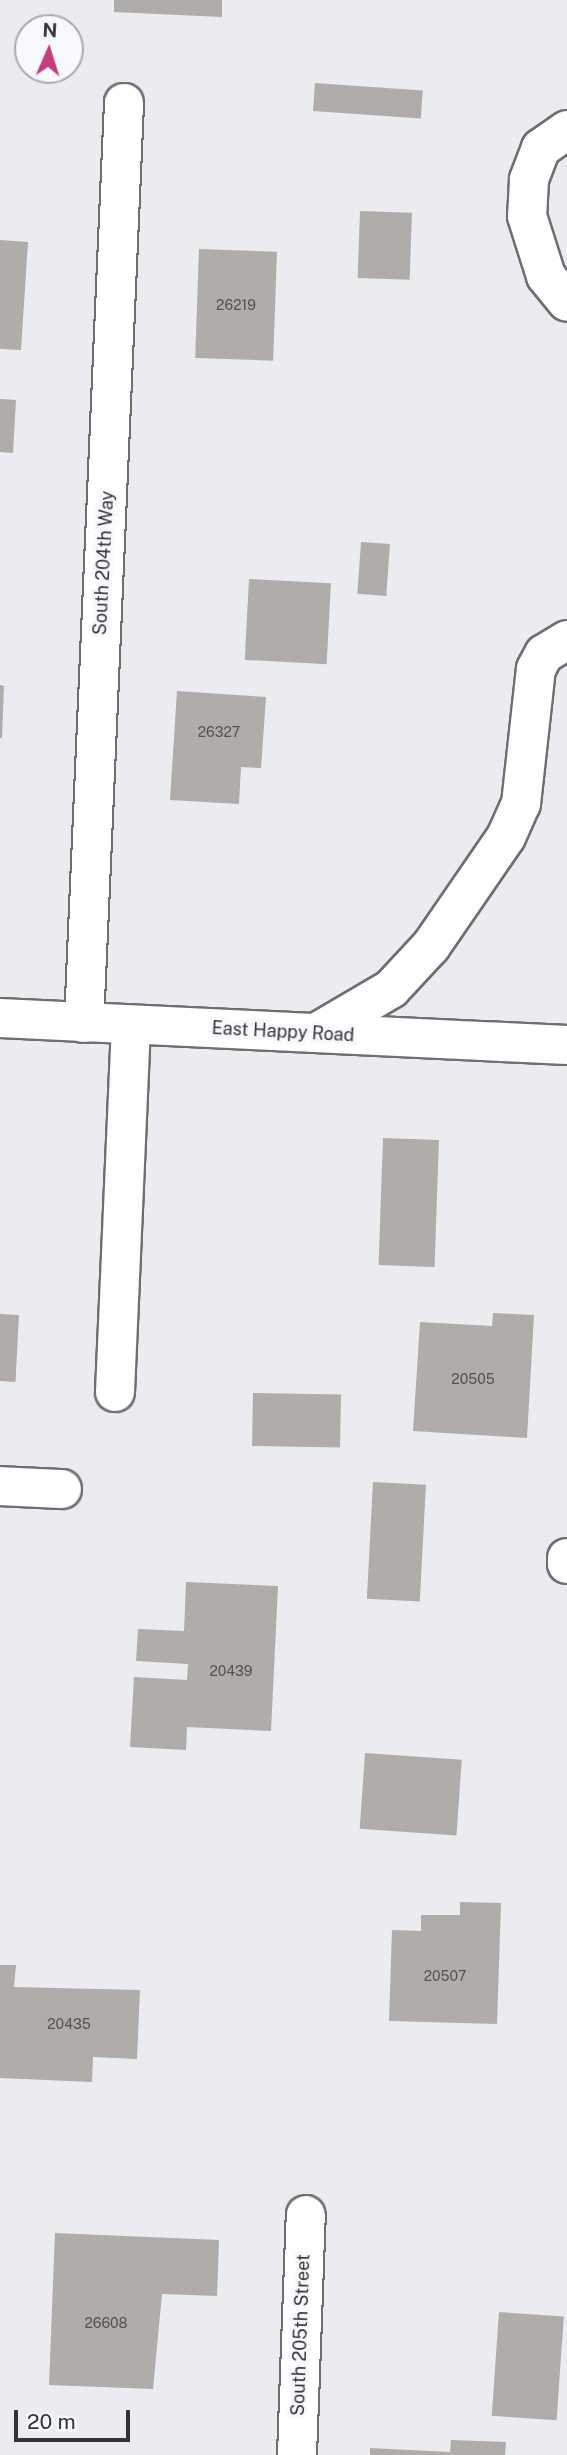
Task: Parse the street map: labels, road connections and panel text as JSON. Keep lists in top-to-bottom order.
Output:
{
  "streets": {
    "street": ["South 204th Way", "East Happy Road", "South 205th Street"]
  },
  "crossings": [
    ["South 204th Way", "East Happy Road"]
  ],
  "house_numbers": [
    "26219",
    "26327",
    "20505",
    "20439",
    "20507",
    "20435",
    "26608"
  ],
  "scale_bar": "20 m",
  "north": "top"
}
